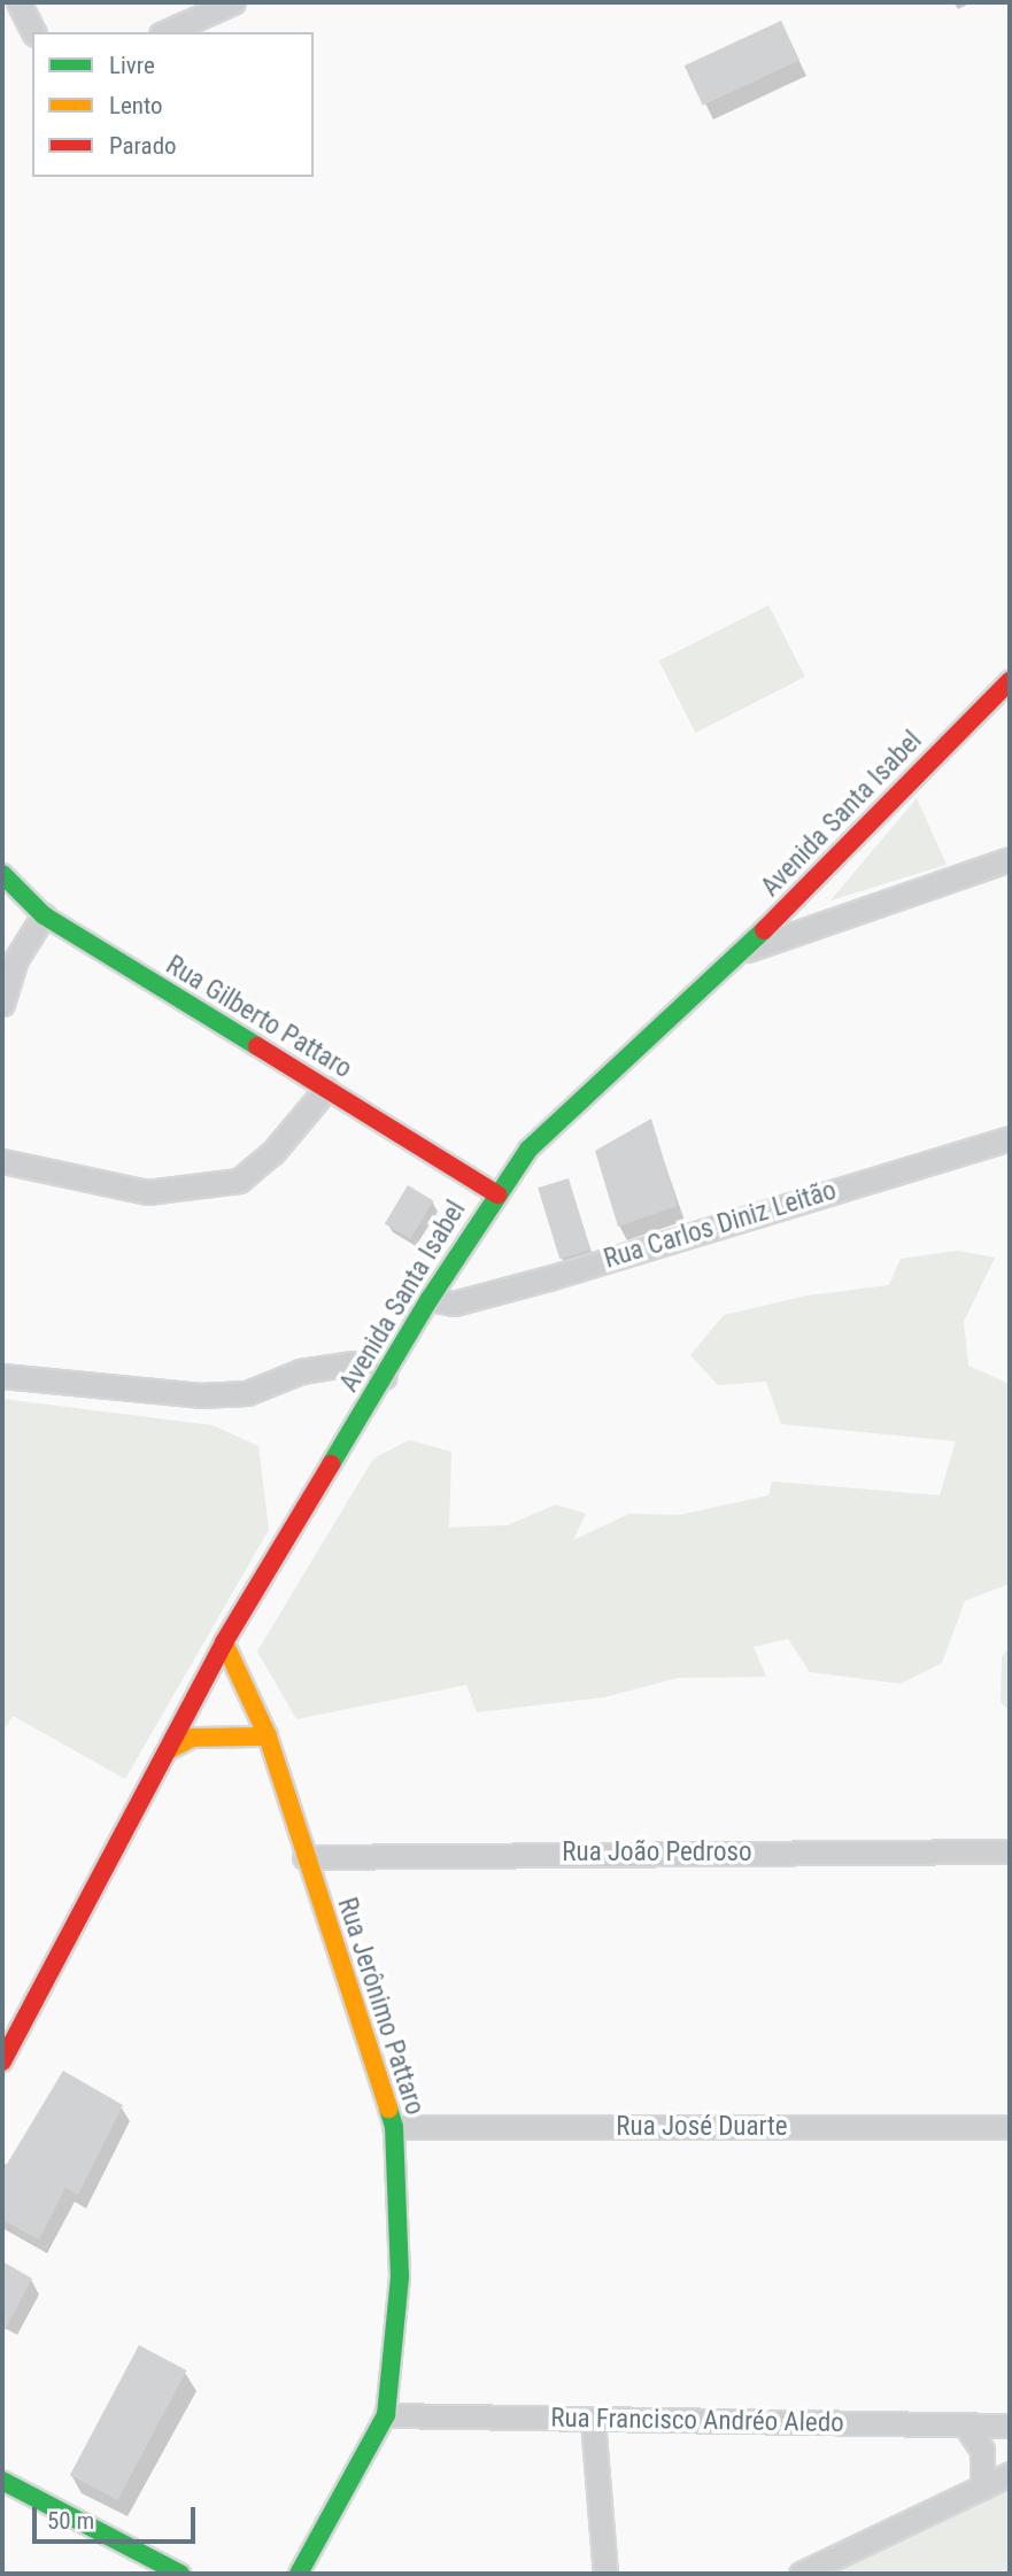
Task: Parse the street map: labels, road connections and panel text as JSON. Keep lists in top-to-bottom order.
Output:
{
  "streets": {
    "main road": ["Avenida Santa Isabel", "Rua Gilberto Pattaro", "Rua Jerônimo Pattaro"],
    "street": [
      "Rua Carlos Diniz Leitão",
      "Rua João Pedroso",
      "Rua José Duarte",
      "Rua Francisco Andréo Aledo"
    ]
  },
  "crossings": [
    ["Avenida Santa Isabel", "Rua Gilberto Pattaro"],
    ["Avenida Santa Isabel", "Rua Carlos Diniz Leitão"],
    ["Avenida Santa Isabel", "Rua Jerônimo Pattaro"],
    ["Rua João Pedroso", "Rua Jerônimo Pattaro"],
    ["Rua Jerônimo Pattaro", "Rua José Duarte"],
    ["Rua Jerônimo Pattaro", "Rua Francisco Andréo Aledo"]
  ],
  "legend": ["Livre", "Lento", "Parado"],
  "scale_bar": "50 m"
}
